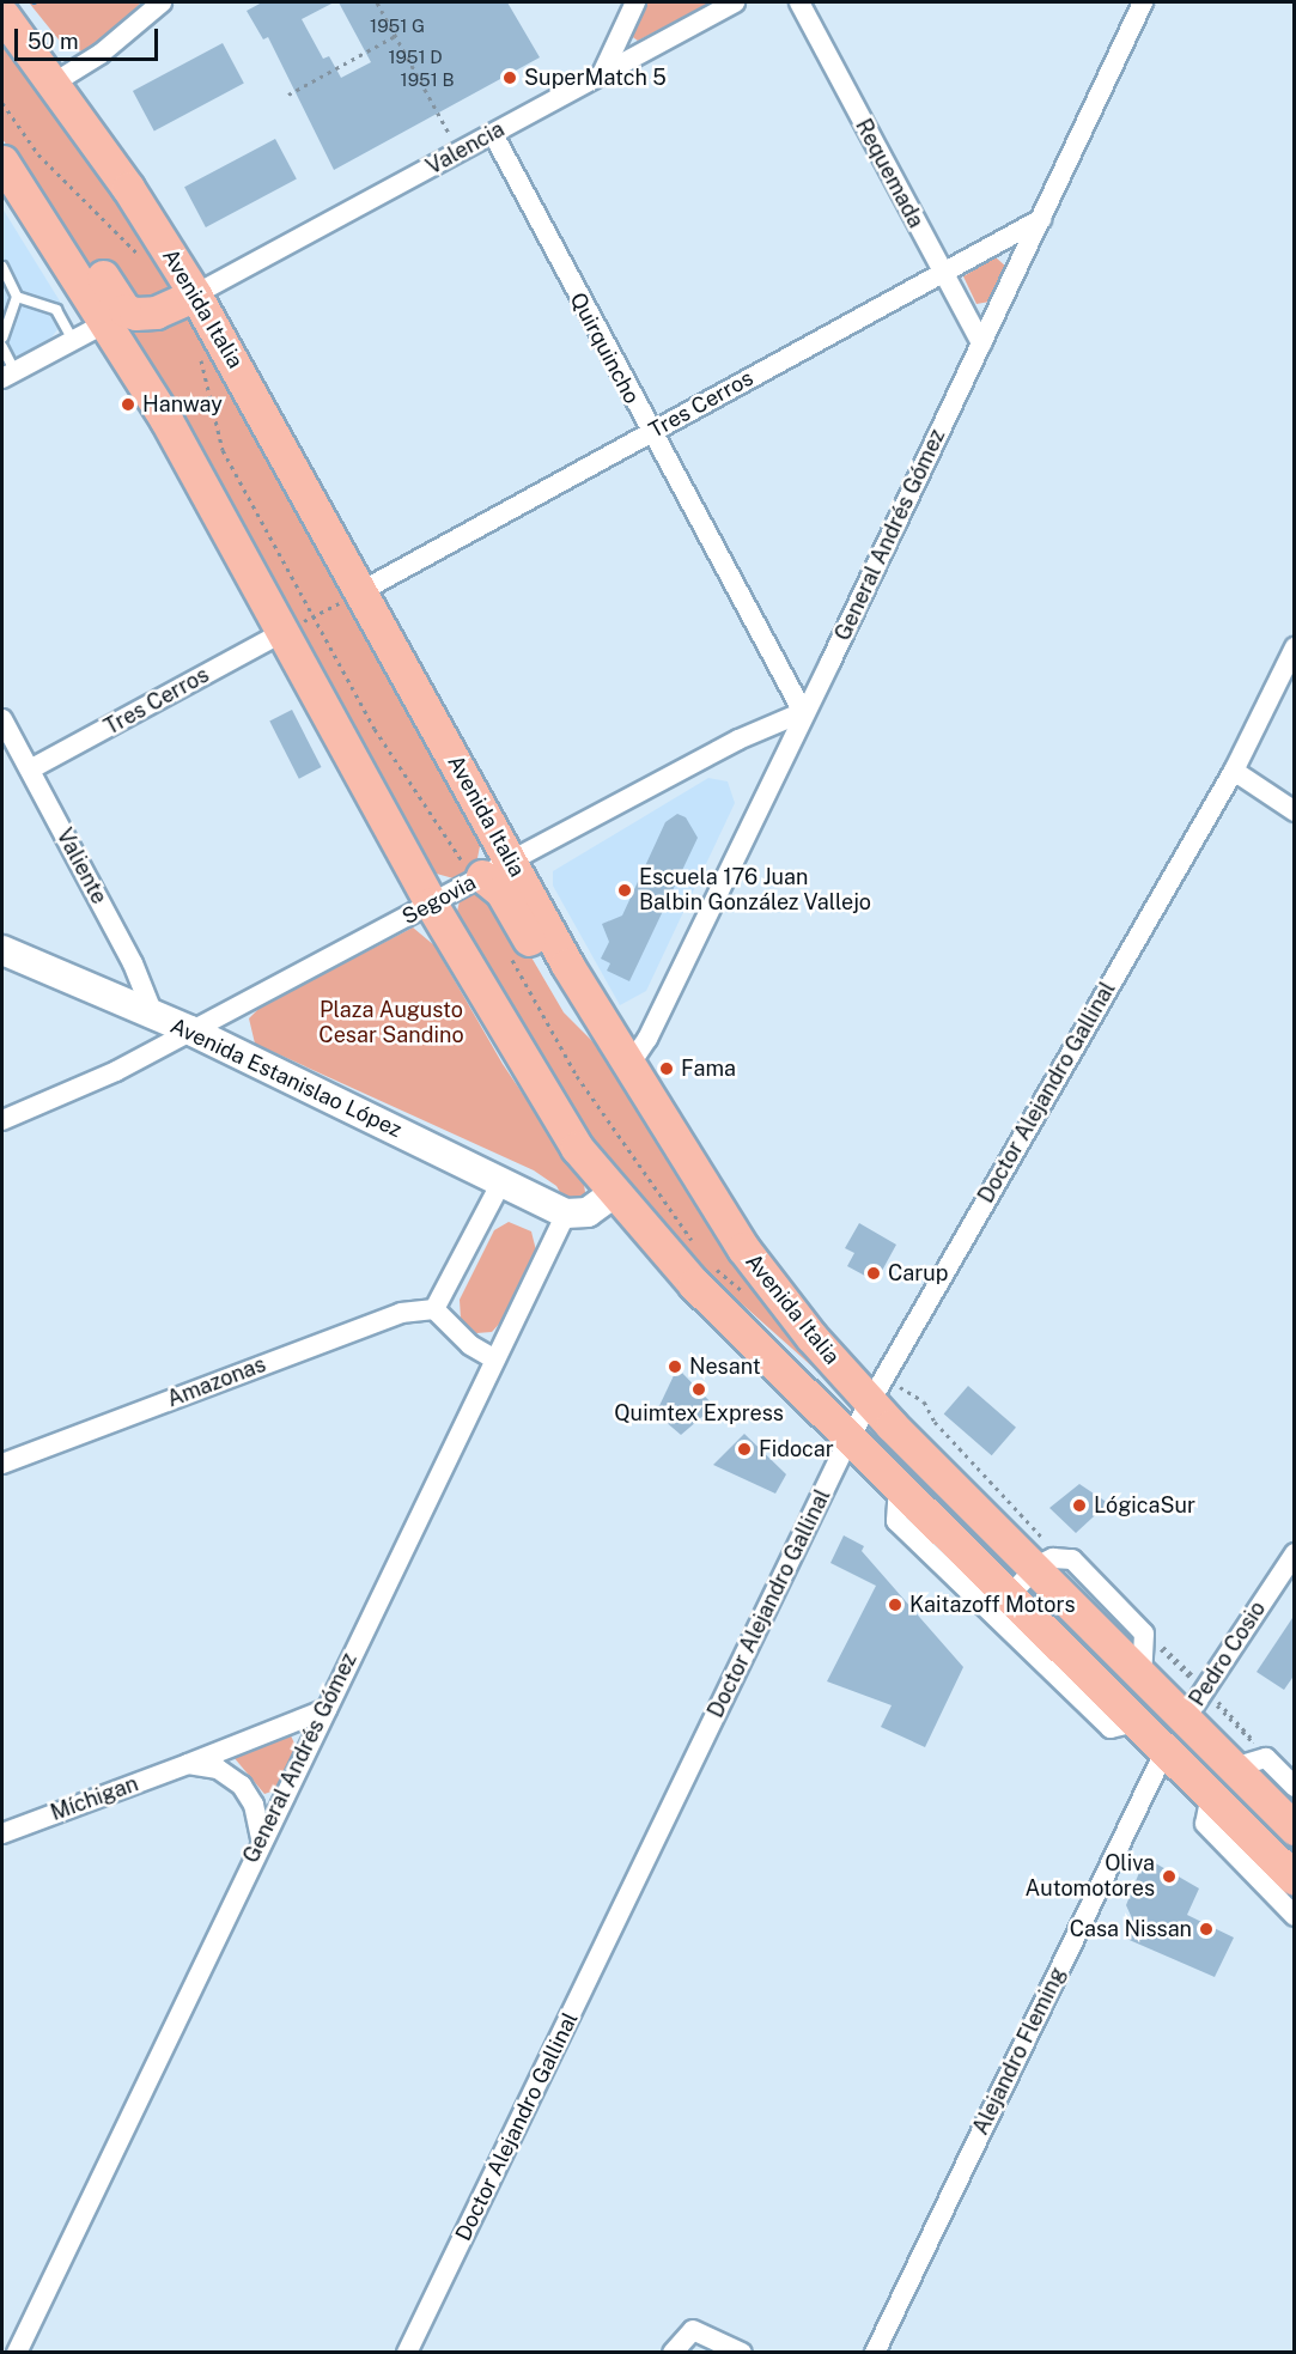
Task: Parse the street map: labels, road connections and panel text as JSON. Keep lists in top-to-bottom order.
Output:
{
  "streets": {
    "main road": ["Avenida Italia"],
    "street": [
      "Valencia",
      "Requemada",
      "Quirquincho",
      "Tres Cerros",
      "General Andrés Gómez",
      "Valiente",
      "Segovia",
      "Avenida Estanislao López",
      "Doctor Alejandro Gallinal",
      "Amazonas",
      "Pedro Cosio",
      "Míchigan",
      "Alejandro Fleming"
    ]
  },
  "crossings": [
    ["Valencia", "Avenida Italia"],
    ["Valencia", "Quirquincho"],
    ["Requemada", "Tres Cerros"],
    ["Requemada", "General Andrés Gómez"],
    ["Avenida Italia", "Tres Cerros"],
    ["Avenida Italia", "General Andrés Gómez"],
    ["Avenida Italia", "Segovia"],
    ["Avenida Italia", "Doctor Alejandro Gallinal"],
    ["Avenida Italia", "Pedro Cosio"],
    ["Quirquincho", "Tres Cerros"],
    ["Quirquincho", "General Andrés Gómez"],
    ["Quirquincho", "Segovia"],
    ["Tres Cerros", "General Andrés Gómez"],
    ["Tres Cerros", "Valiente"],
    ["General Andrés Gómez", "Segovia"],
    ["General Andrés Gómez", "Avenida Estanislao López"],
    ["General Andrés Gómez", "Míchigan"],
    ["Valiente", "Avenida Estanislao López"],
    ["Segovia", "Avenida Estanislao López"]
  ],
  "parks": ["Plaza Augusto Cesar Sandino"],
  "places": [
    "SuperMatch 5",
    "Hanway",
    "Escuela 176 Juan Balbin González Vallejo",
    "Fama",
    "Carup",
    "Nesant",
    "Quimtex Express",
    "Fidocar",
    "LógicaSur",
    "Kaitazoff Motors",
    "Oliva Automotores",
    "Casa Nissan"
  ],
  "house_numbers": ["1951 G", "1951 D", "1951 B"],
  "scale_bar": "50 m"
}
